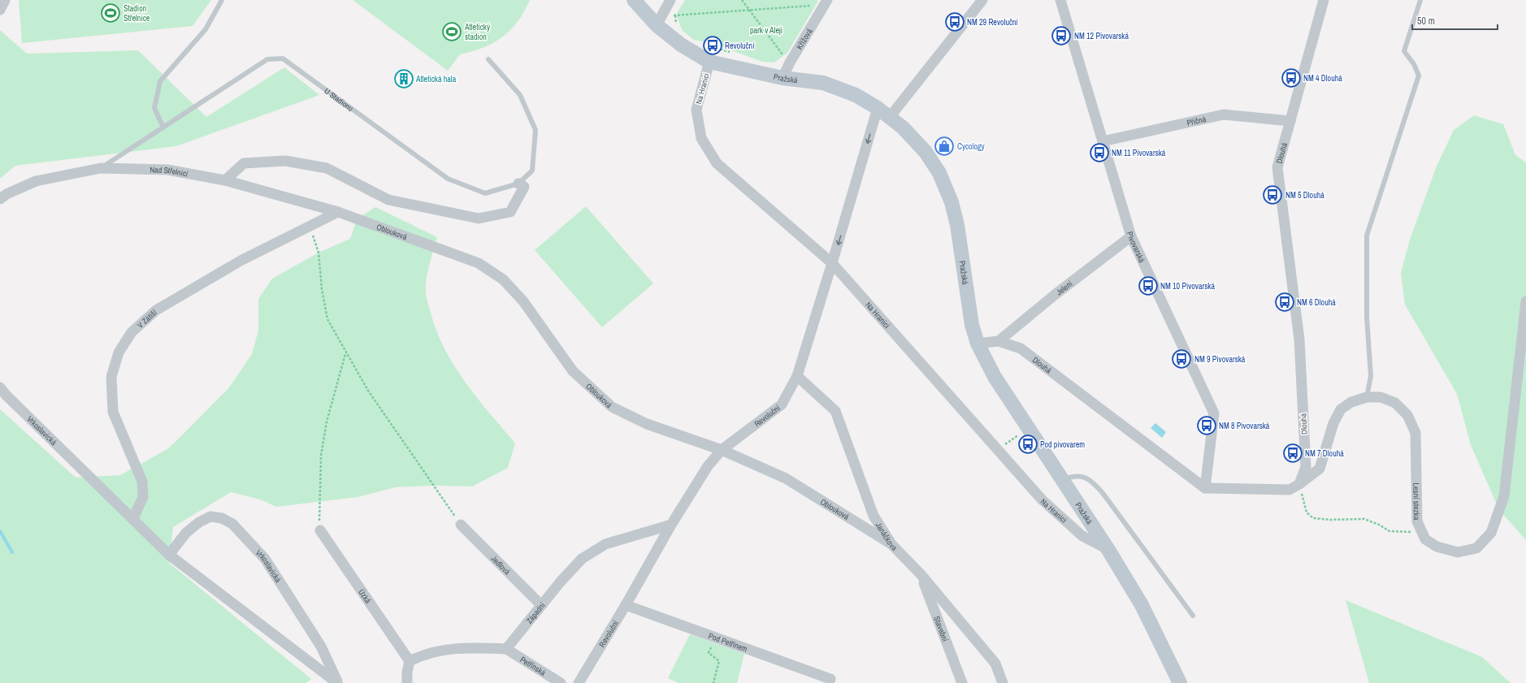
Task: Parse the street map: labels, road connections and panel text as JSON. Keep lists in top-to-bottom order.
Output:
{
  "streets": {
    "main road": ["Pražská"],
    "street": [
      "Křížová",
      "Na Hranici",
      "Příčná",
      "Dlouhá",
      "Nad Střelnicí",
      "Oblouková",
      "Pivovarská",
      "Jelení",
      "V Zátiší",
      "Revoluční",
      "Vrkoslavická",
      "Lesní stezka",
      "Janáčkova",
      "Jedlová",
      "Úzká",
      "Západní",
      "Stavební",
      "Pod Petřínem",
      "Petřínská"
    ],
    "lane": ["U Stadionu"]
  },
  "crossings": [
    ["Křížová", "Pražská"],
    ["Pražská", "Na Hranici"],
    ["Pražská", "Dlouhá"],
    ["Pražská", "Revoluční"],
    ["Na Hranici", "Revoluční"],
    ["U Stadionu", "Nad Střelnicí"],
    ["Příčná", "Dlouhá"],
    ["Příčná", "Pivovarská"],
    ["Dlouhá", "Pivovarská"],
    ["Dlouhá", "Jelení"],
    ["Dlouhá", "Lesní stezka"],
    ["Nad Střelnicí", "Oblouková"],
    ["Nad Střelnicí", "V Zátiší"],
    ["Oblouková", "V Zátiší"],
    ["Oblouková", "Revoluční"],
    ["Oblouková", "Janáčkova"],
    ["Pivovarská", "Jelení"],
    ["V Zátiší", "Vrkoslavická"],
    ["Revoluční", "Janáčkova"],
    ["Revoluční", "Západní"],
    ["Revoluční", "Pod Petřínem"],
    ["Janáčkova", "Stavební"],
    ["Jedlová", "Západní"],
    ["Západní", "Petřínská"]
  ],
  "parks": ["park v Aleji"],
  "places": {
    "sports": ["Stadion Střelnice", "Atletický stadion"],
    "bus stop": [
      "NM 29 Revoluční",
      "NM 12 Pivovarská",
      "Revoluční",
      "NM 4 Dlouhá",
      "NM 11 Pivovarská",
      "NM 5 Dlouhá",
      "NM 10 Pivovarská",
      "NM 6 Dlouhá",
      "NM 9 Pivovarská",
      "NM 8 Pivovarská",
      "Pod pivovarem",
      "NM 7 Dlouhá"
    ],
    "building": ["Atletická hala"],
    "shop": ["Cycology"]
  },
  "scale_bar": "50 m"
}
